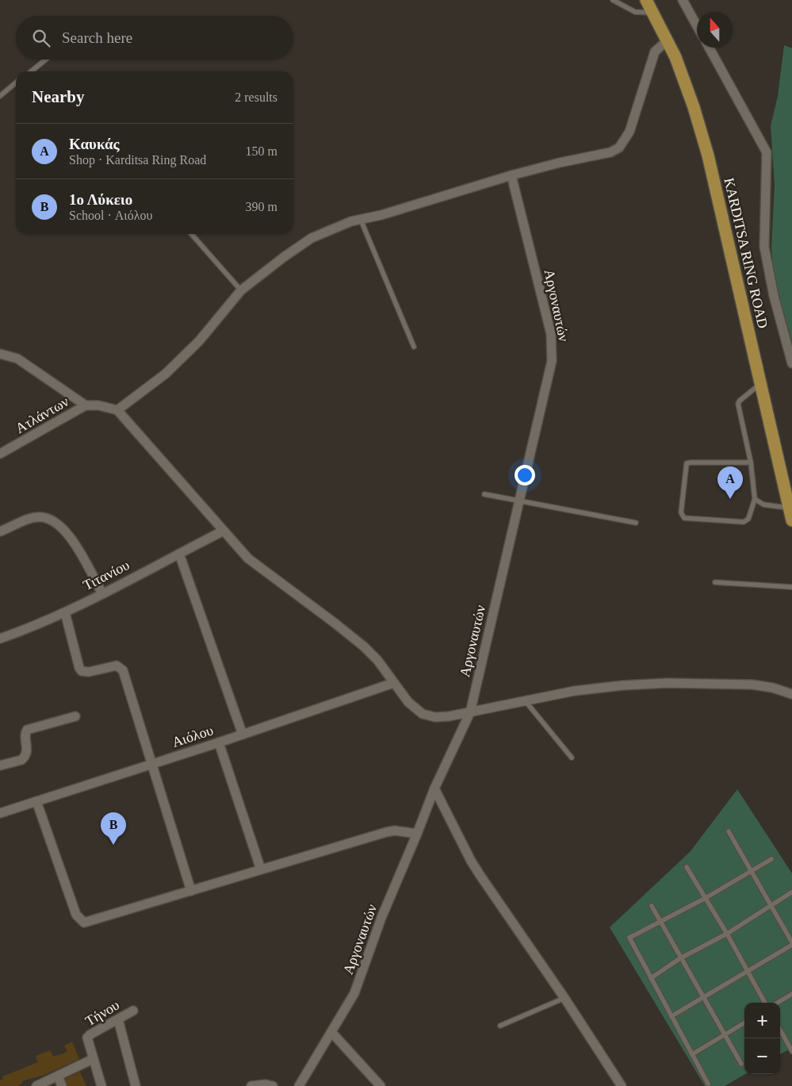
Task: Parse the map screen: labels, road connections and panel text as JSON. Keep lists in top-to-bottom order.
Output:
{
  "streets": {
    "main road": ["KARDITSA RING ROAD"],
    "street": [
      "Αργοναυτών",
      "Ατλάντων",
      "Τιτανίου",
      "Αιόλου",
      "Τήνου"
    ]
  },
  "north": "top",
  "page": {
    "search": "Search here",
    "heading": ["Nearby", "2 results"],
    "list": [
      {
        "mark": "A",
        "name": "Καυκάς",
        "note": "Shop · Karditsa Ring Road",
        "value": "150 m"
      },
      {
        "mark": "B",
        "name": "1ο Λύκειο",
        "note": "School · Αιόλου",
        "value": "390 m"
      }
    ],
    "pins": ["A", "B"],
    "map_buttons": ["+", "−"]
  }
}
